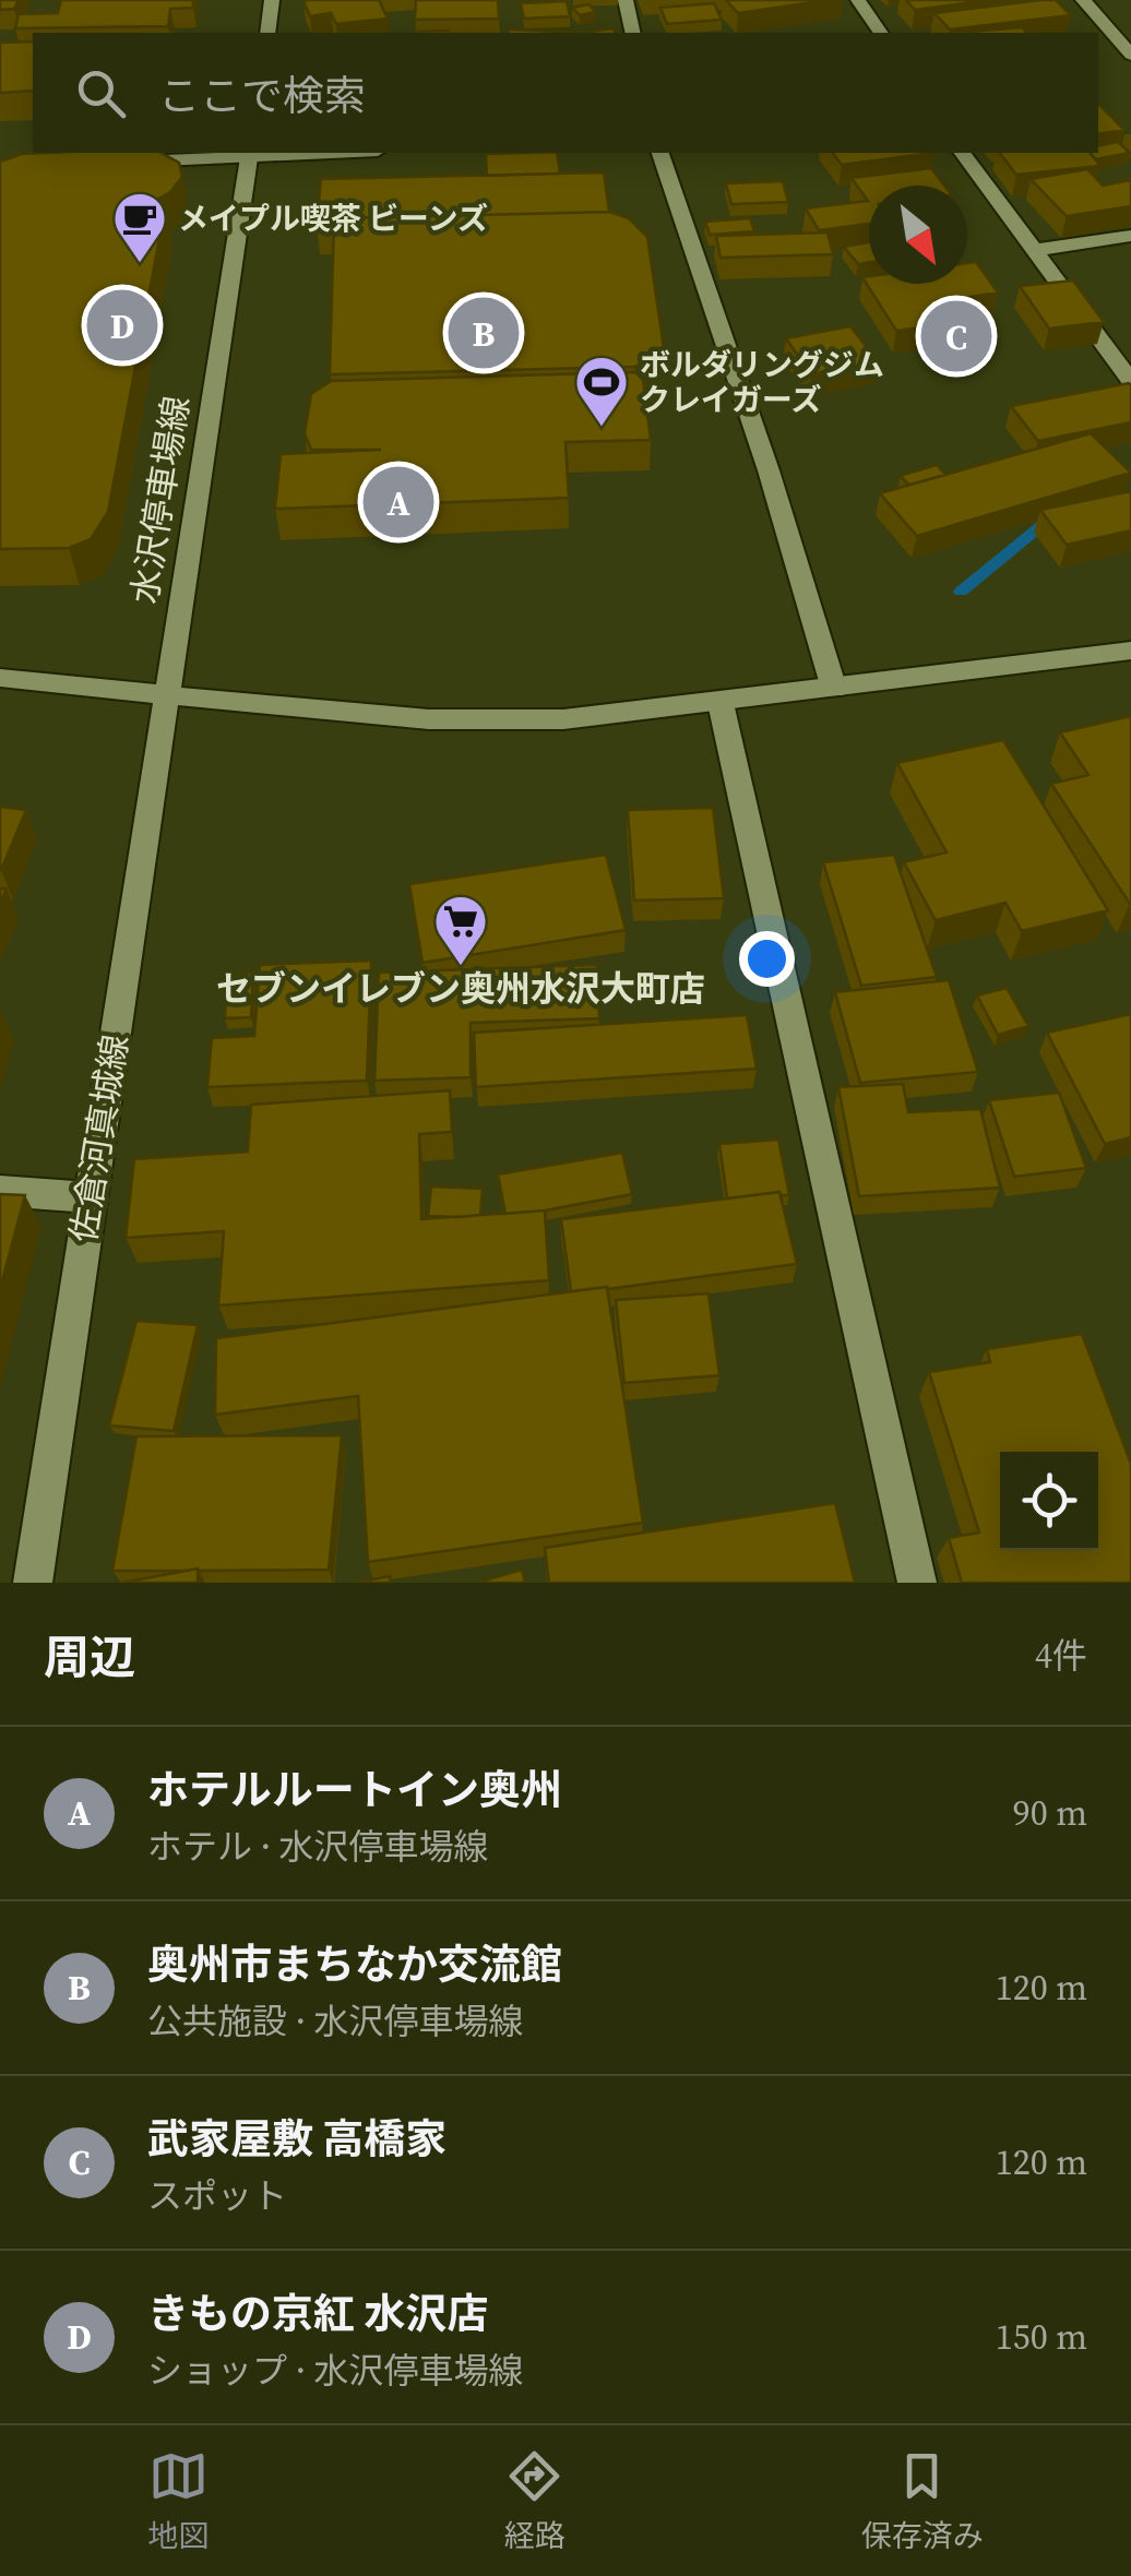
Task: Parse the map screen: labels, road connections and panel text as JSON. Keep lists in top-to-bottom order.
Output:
{
  "streets": {
    "street": ["水沢停車場線", "佐倉河真城線"]
  },
  "crossings": [
    ["水沢停車場線", "佐倉河真城線"]
  ],
  "places": {
    "cafe": ["メイプル喫茶 ビーンズ"],
    "sports": ["ボルダリングジム クレイガーズ"],
    "supermarket": ["セブンイレブン奥州水沢大町店"]
  },
  "north": "bottom right",
  "page": {
    "search": "ここで検索",
    "pins": [
      "D",
      "B",
      "C",
      "A"
    ],
    "heading": ["周辺", "4件"],
    "list": [
      {
        "mark": "A",
        "name": "ホテルルートイン奥州",
        "note": "ホテル · 水沢停車場線",
        "value": "90 m"
      },
      {
        "mark": "B",
        "name": "奥州市まちなか交流館",
        "note": "公共施設 · 水沢停車場線",
        "value": "120 m"
      },
      {
        "mark": "C",
        "name": "武家屋敷 高橋家",
        "note": "スポット",
        "value": "120 m"
      },
      {
        "mark": "D",
        "name": "きもの京紅 水沢店",
        "note": "ショップ · 水沢停車場線",
        "value": "150 m"
      }
    ],
    "nav": ["地図", "経路", "保存済み"]
  }
}
